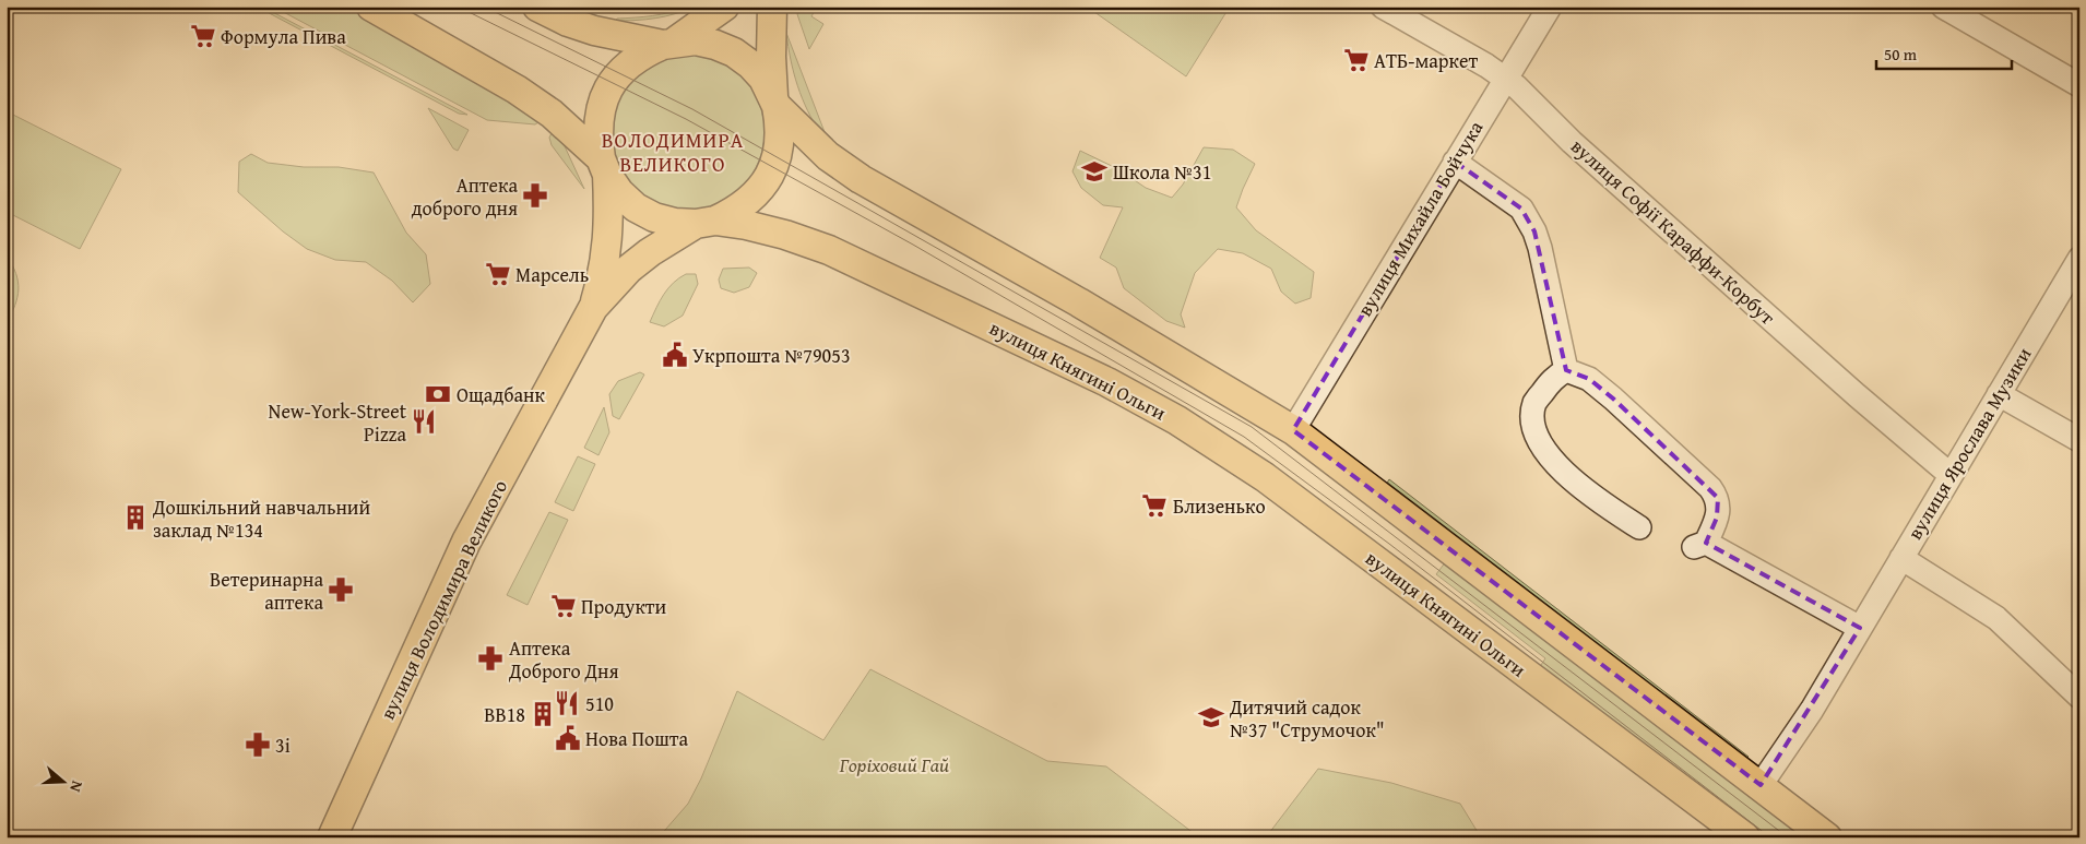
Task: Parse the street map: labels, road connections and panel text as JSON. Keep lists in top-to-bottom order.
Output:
{
  "streets": {
    "main road": ["вулиця Княгині Ольги", "вулиця Володимира Великого"],
    "street": ["вулиця Михайла Бойчука", "вулиця Софії Караффи-Корбут", "вулиця Ярослава Музики"]
  },
  "crossings": [
    ["вулиця Михайла Бойчука", "вулиця Софії Караффи-Корбут"],
    ["вулиця Софії Караффи-Корбут", "вулиця Ярослава Музики"],
    ["вулиця Княгині Ольги", "вулиця Володимира Великого"]
  ],
  "districts": ["ВОЛОДИМИРА ВЕЛИКОГО"],
  "parks": ["Горіховий Гай"],
  "places": {
    "supermarket": [
      "Формула Пива",
      "АТБ-маркет",
      "Марсель",
      "Близенько",
      "Продукти"
    ],
    "school or university": ["Школа №31", "Дитячий садок №37 \"Струмочок\""],
    "pharmacy": [
      "Аптека доброго дня",
      "Ветеринарна аптека",
      "Аптека Доброго Дня",
      "3і"
    ],
    "public building": ["Укрпошта №79053", "Нова Пошта"],
    "bank": ["Ощадбанк"],
    "restaurant": ["New-York-Street Pizza", "510"],
    "building": ["Дошкільний навчальний заклад №134", "BB18"]
  },
  "scale_bar": "50 m",
  "north": "right"
}
